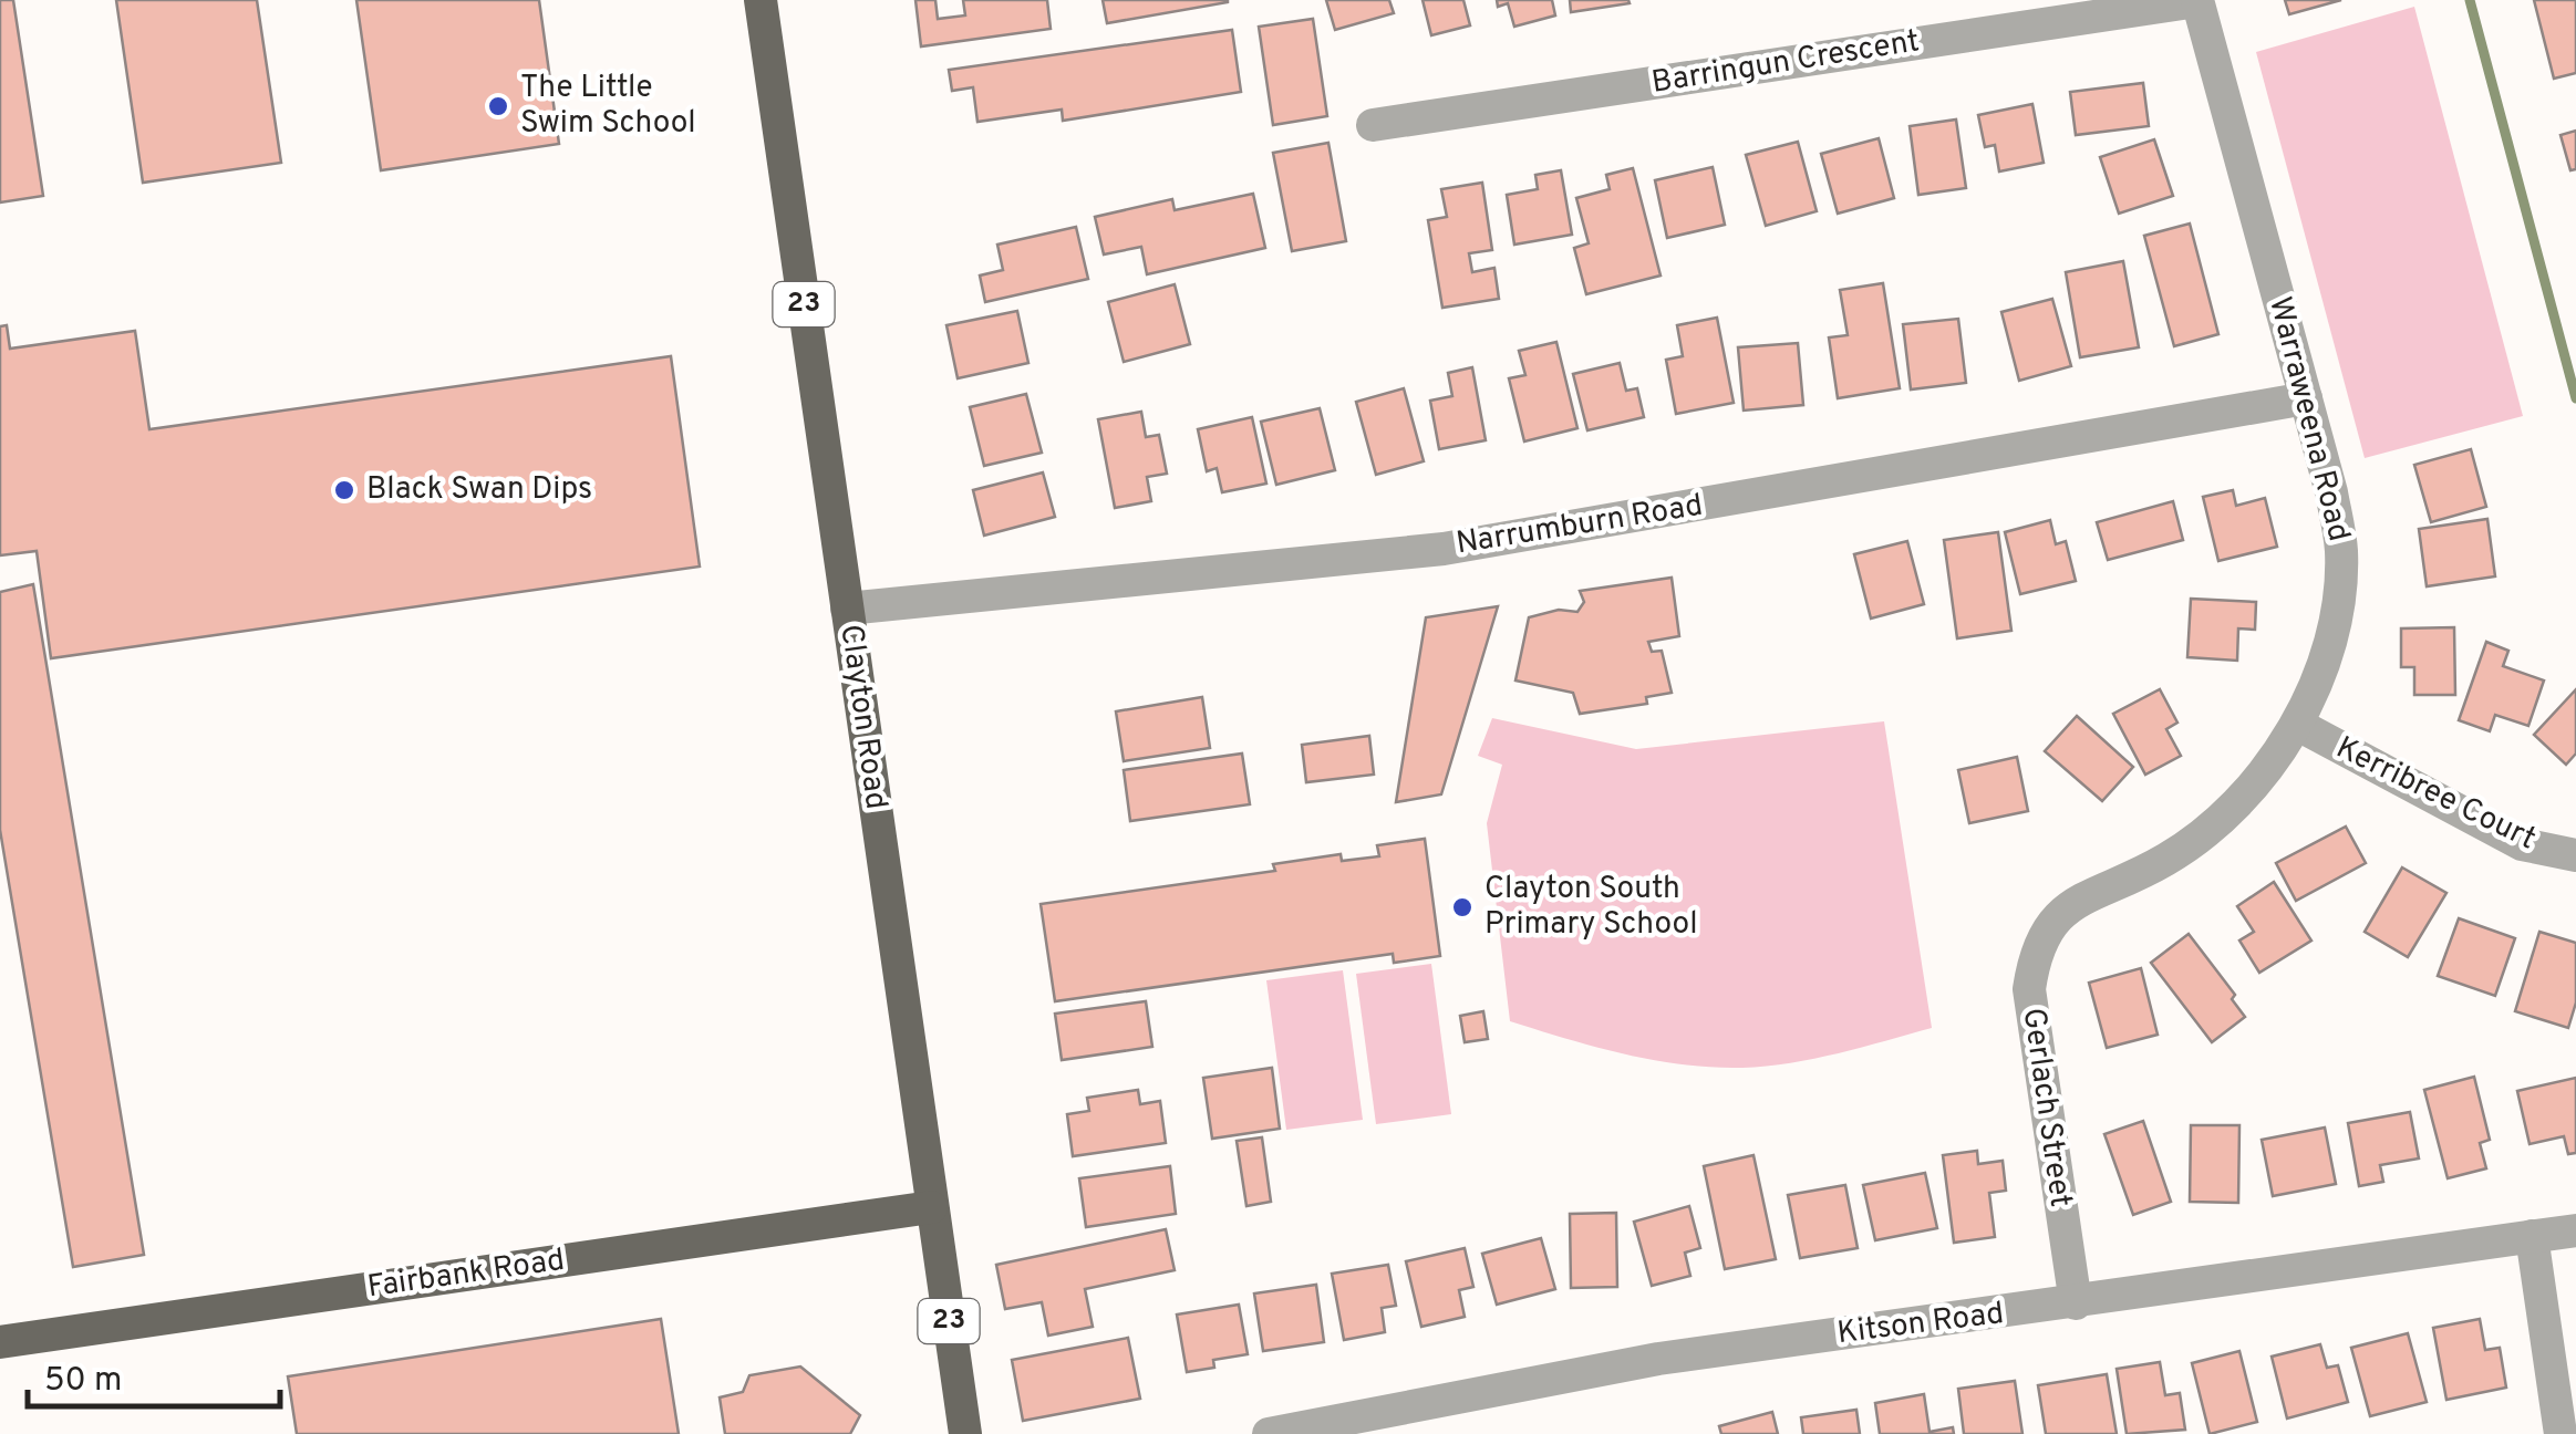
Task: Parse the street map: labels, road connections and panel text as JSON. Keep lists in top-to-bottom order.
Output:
{
  "streets": {
    "main road": ["23", "Clayton Road", "Fairbank Road"],
    "street": [
      "Barringun Crescent",
      "Warraweena Road",
      "Narrumburn Road",
      "Kerribree Court",
      "Gerlach Street",
      "Kitson Road"
    ]
  },
  "crossings": [
    ["Barringun Crescent", "Warraweena Road"],
    ["Warraweena Road", "Narrumburn Road"],
    ["Warraweena Road", "Kerribree Court"],
    ["Warraweena Road", "Gerlach Street"],
    ["Narrumburn Road", "Clayton Road"],
    ["Clayton Road", "Fairbank Road"],
    ["Gerlach Street", "Kitson Road"]
  ],
  "places": ["The Little Swim School", "Black Swan Dips", "Clayton South Primary School"],
  "scale_bar": "50 m"
}
